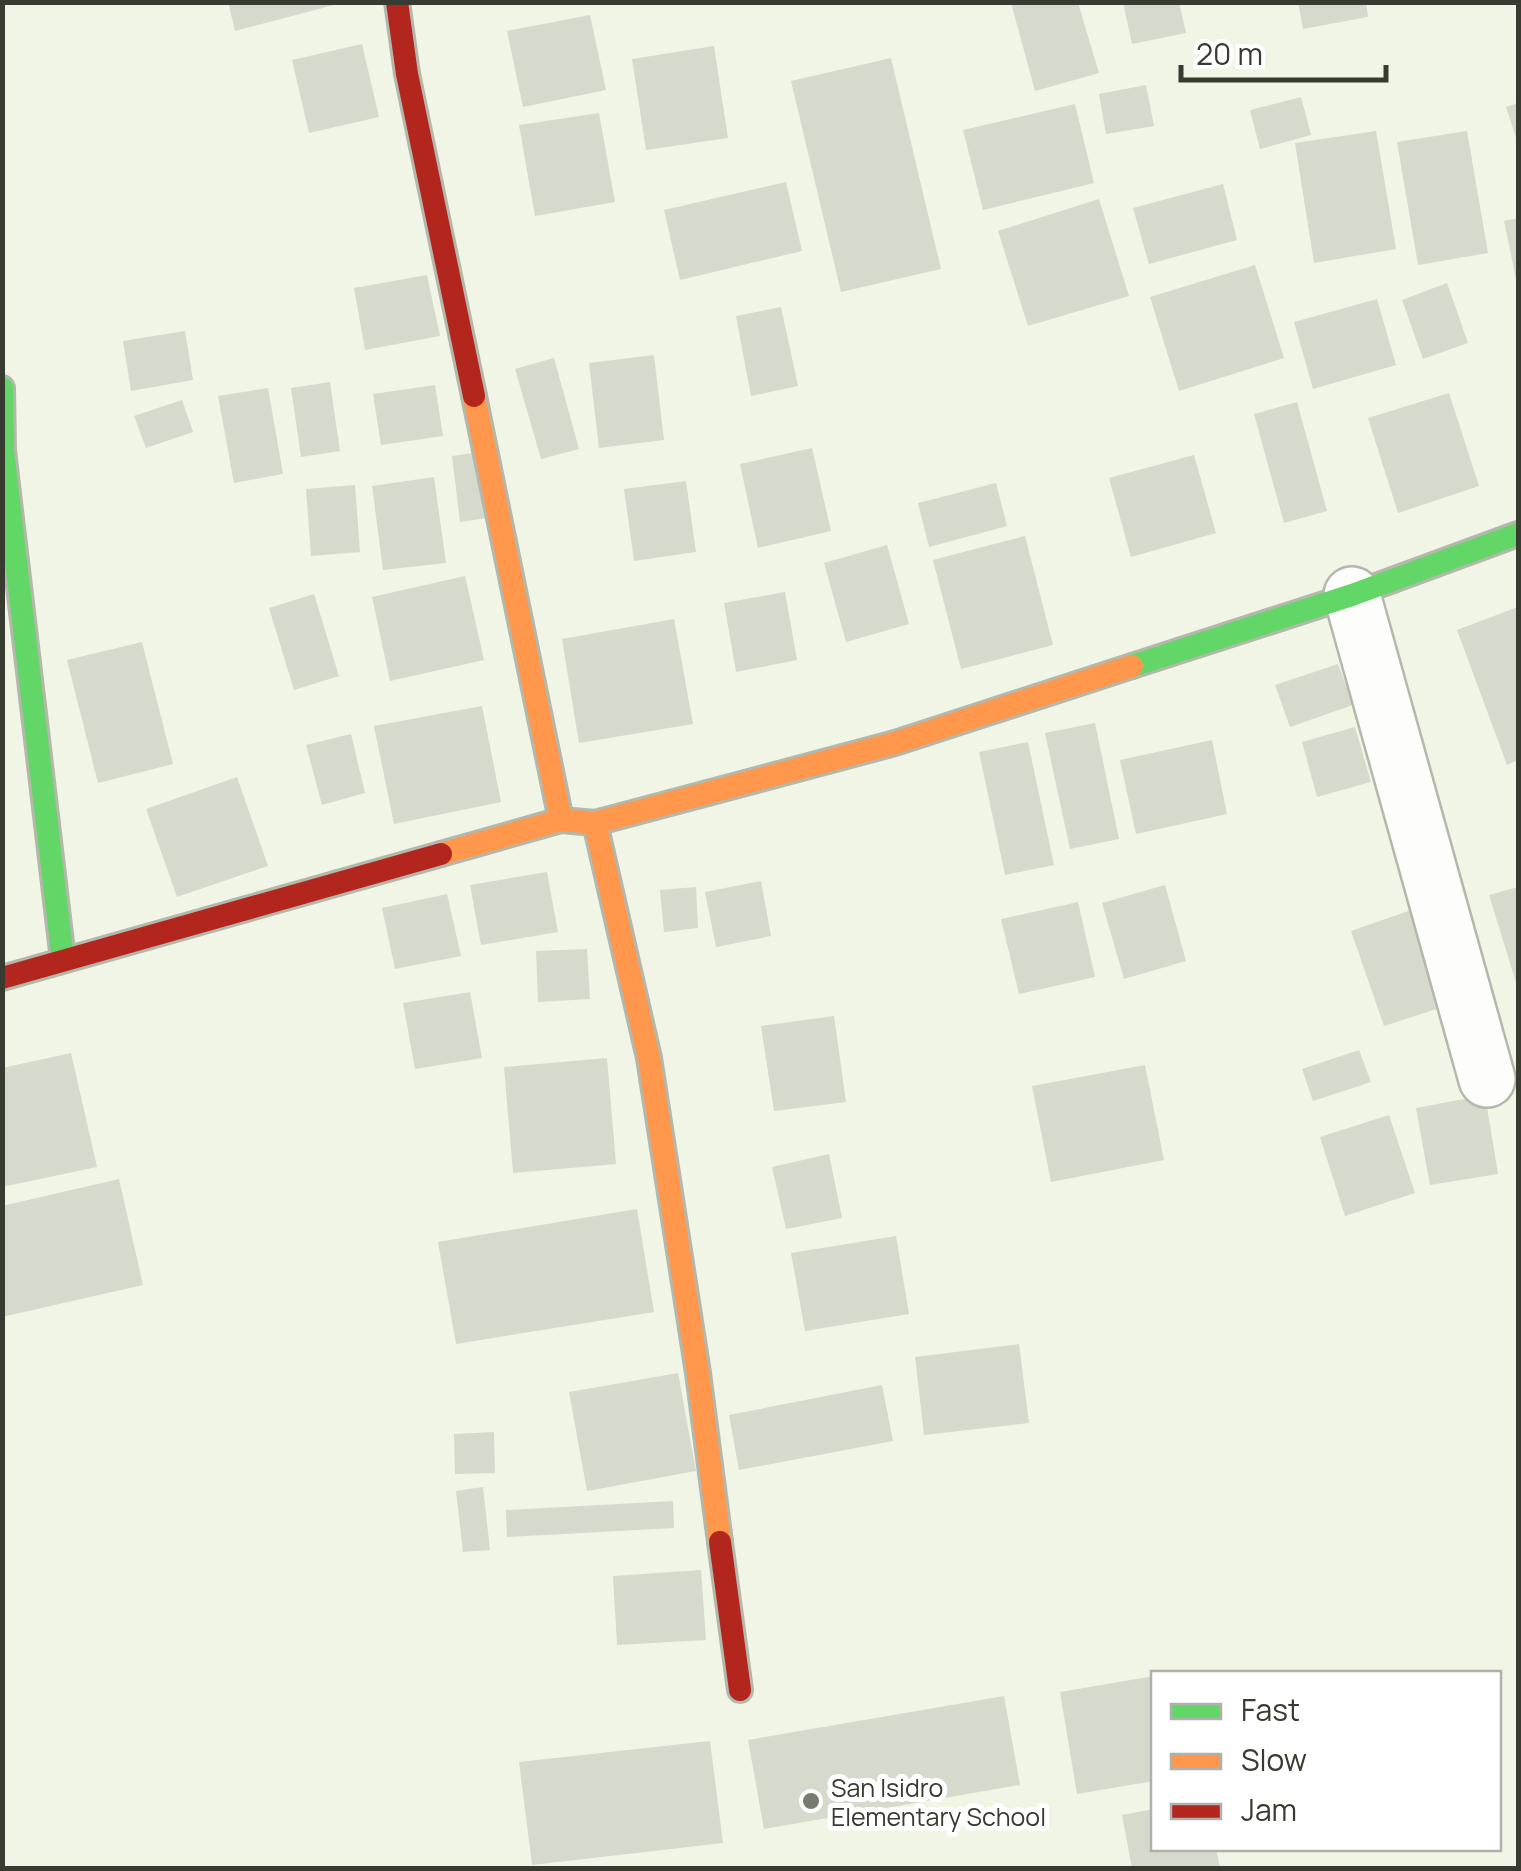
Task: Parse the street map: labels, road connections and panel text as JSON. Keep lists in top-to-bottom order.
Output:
{
  "places": ["San Isidro Elementary School"],
  "legend": ["Fast", "Slow", "Jam"],
  "scale_bar": "20 m"
}
